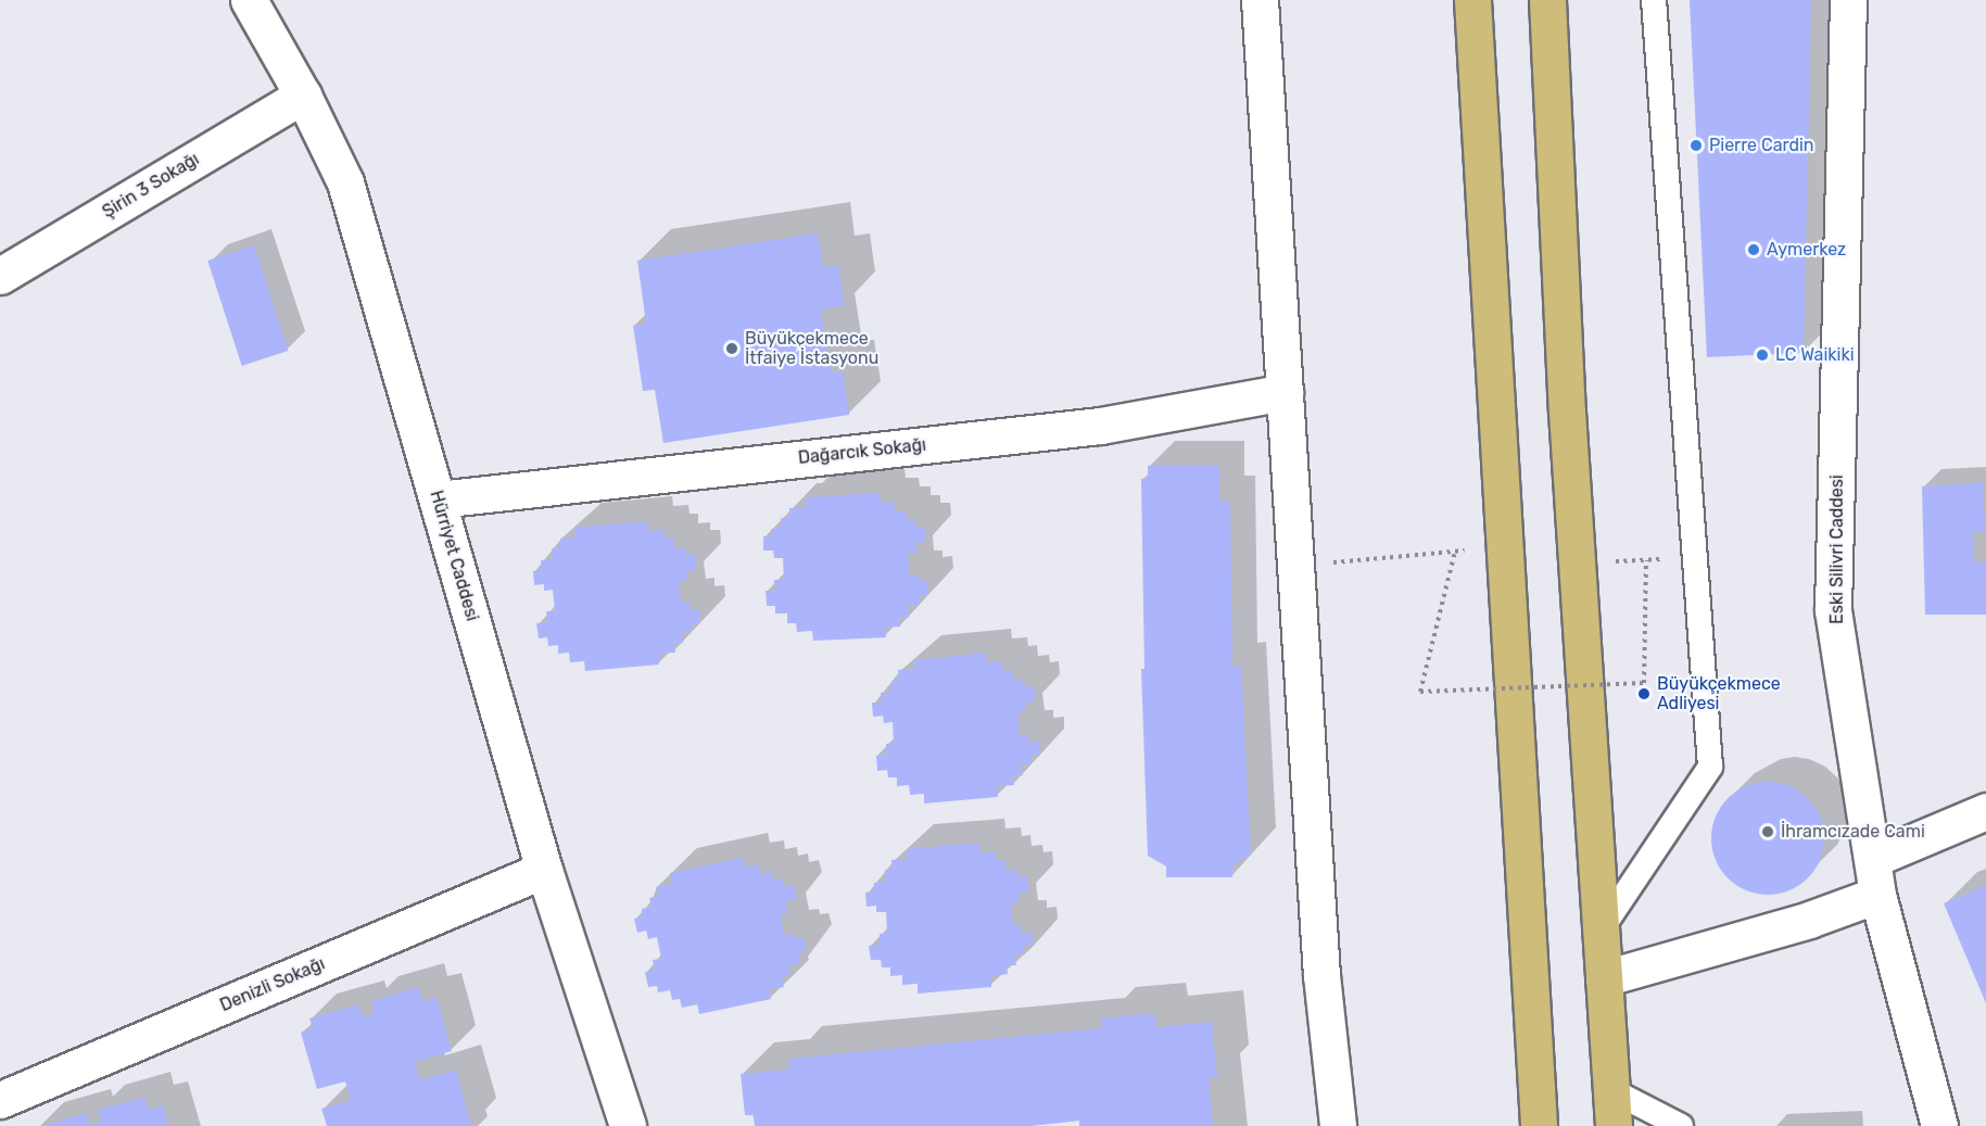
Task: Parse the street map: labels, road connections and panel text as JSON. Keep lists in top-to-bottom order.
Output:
{
  "streets": {
    "main road": [
      "Şirin 3 Sokağı",
      "Dağarcık Sokağı",
      "Eski Silivri Caddesi",
      "Hürriyet Caddesi",
      "Denizli Sokağı"
    ]
  },
  "crossings": [
    ["Şirin 3 Sokağı", "Hürriyet Caddesi"],
    ["Dağarcık Sokağı", "Hürriyet Caddesi"],
    ["Hürriyet Caddesi", "Denizli Sokağı"]
  ],
  "places": [
    "Pierre Cardin",
    "Aymerkez",
    "Büyükçekmece İtfaiye İstasyonu",
    "LC Waikiki",
    "Büyükçekmece Adliyesi",
    "İhramcızade Cami"
  ]
}
